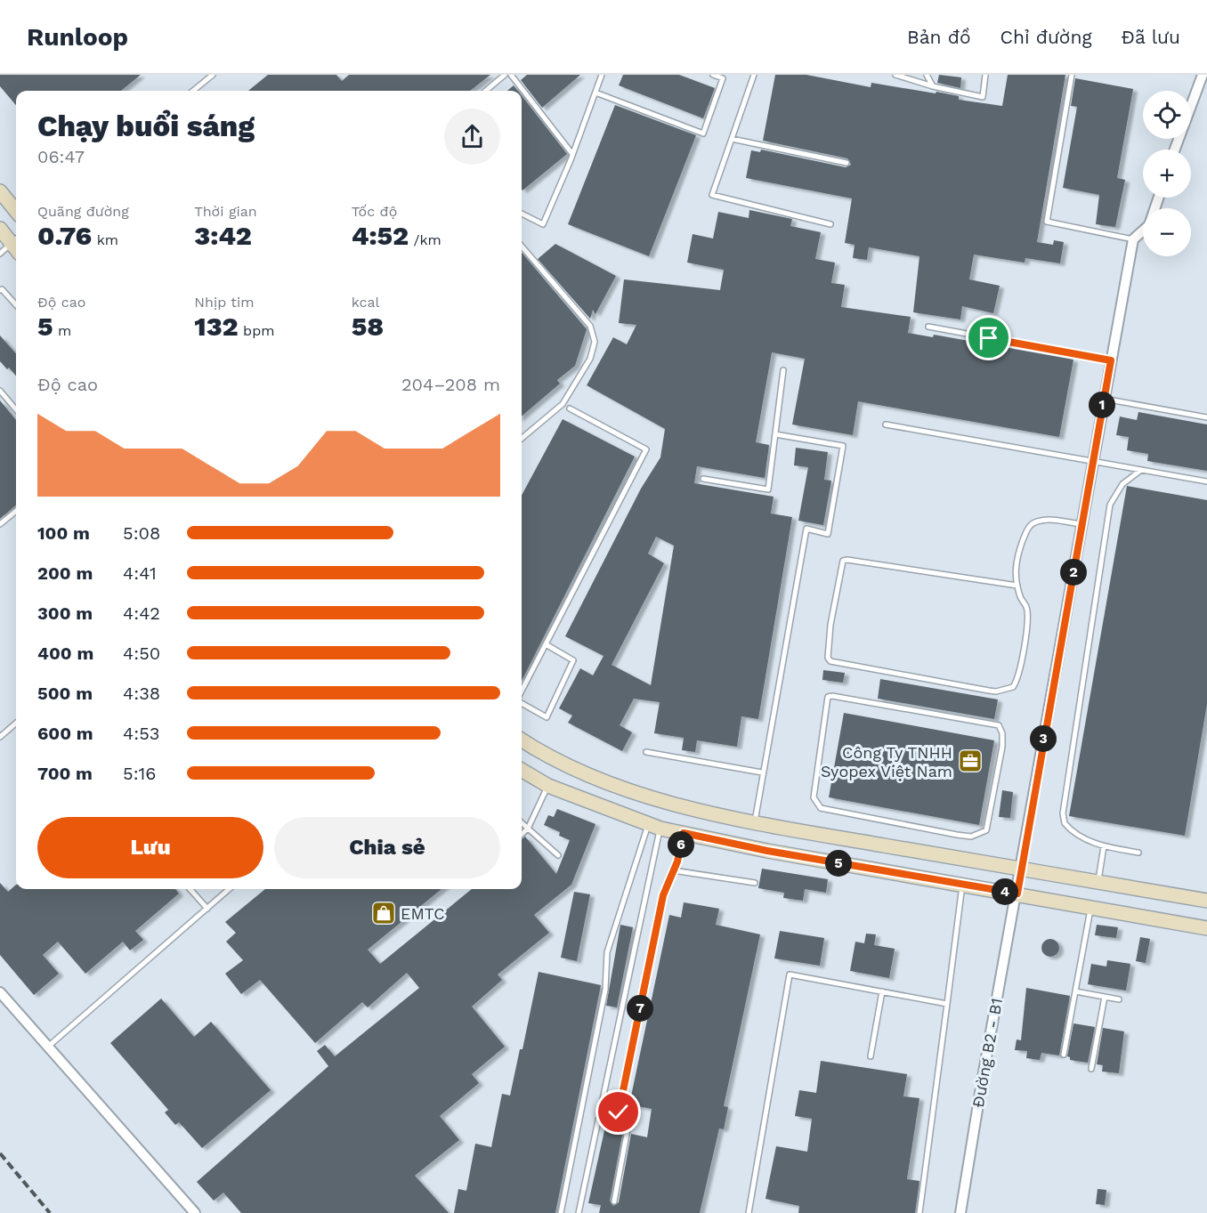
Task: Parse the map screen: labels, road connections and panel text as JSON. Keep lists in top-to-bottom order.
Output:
{
  "streets": {
    "street": ["Đường B2 - B1"]
  },
  "places": {
    "office": ["Công Ty TNHH Syopex Việt Nam"],
    "shop": ["EMTC"]
  },
  "page": {
    "header": "Runloop",
    "nav": ["Bản đồ", "Chỉ đường", "Đã lưu"],
    "map_buttons": ["+", "−"],
    "heading": ["Chạy buổi sáng", "06:47"],
    "stats": [
      ["Quãng đường", "0.76 km"],
      ["Thời gian", "3:42"],
      ["Tốc độ", "4:52 /km"],
      ["Độ cao", "5 m"],
      ["Nhịp tim", "132 bpm"],
      ["kcal", "58"]
    ],
    "chart": ["Độ cao", "204–208 m"],
    "pins": [
      "1",
      "2",
      "3",
      "6",
      "5",
      "4",
      "7"
    ],
    "list": [
      {
        "name": "100 m",
        "note": "5:08"
      },
      {
        "name": "200 m",
        "note": "4:41"
      },
      {
        "name": "300 m",
        "note": "4:42"
      },
      {
        "name": "400 m",
        "note": "4:50"
      },
      {
        "name": "500 m",
        "note": "4:38"
      },
      {
        "name": "600 m",
        "note": "4:53"
      },
      {
        "name": "700 m",
        "note": "5:16"
      }
    ],
    "buttons": ["Lưu", "Chia sẻ"]
  }
}
